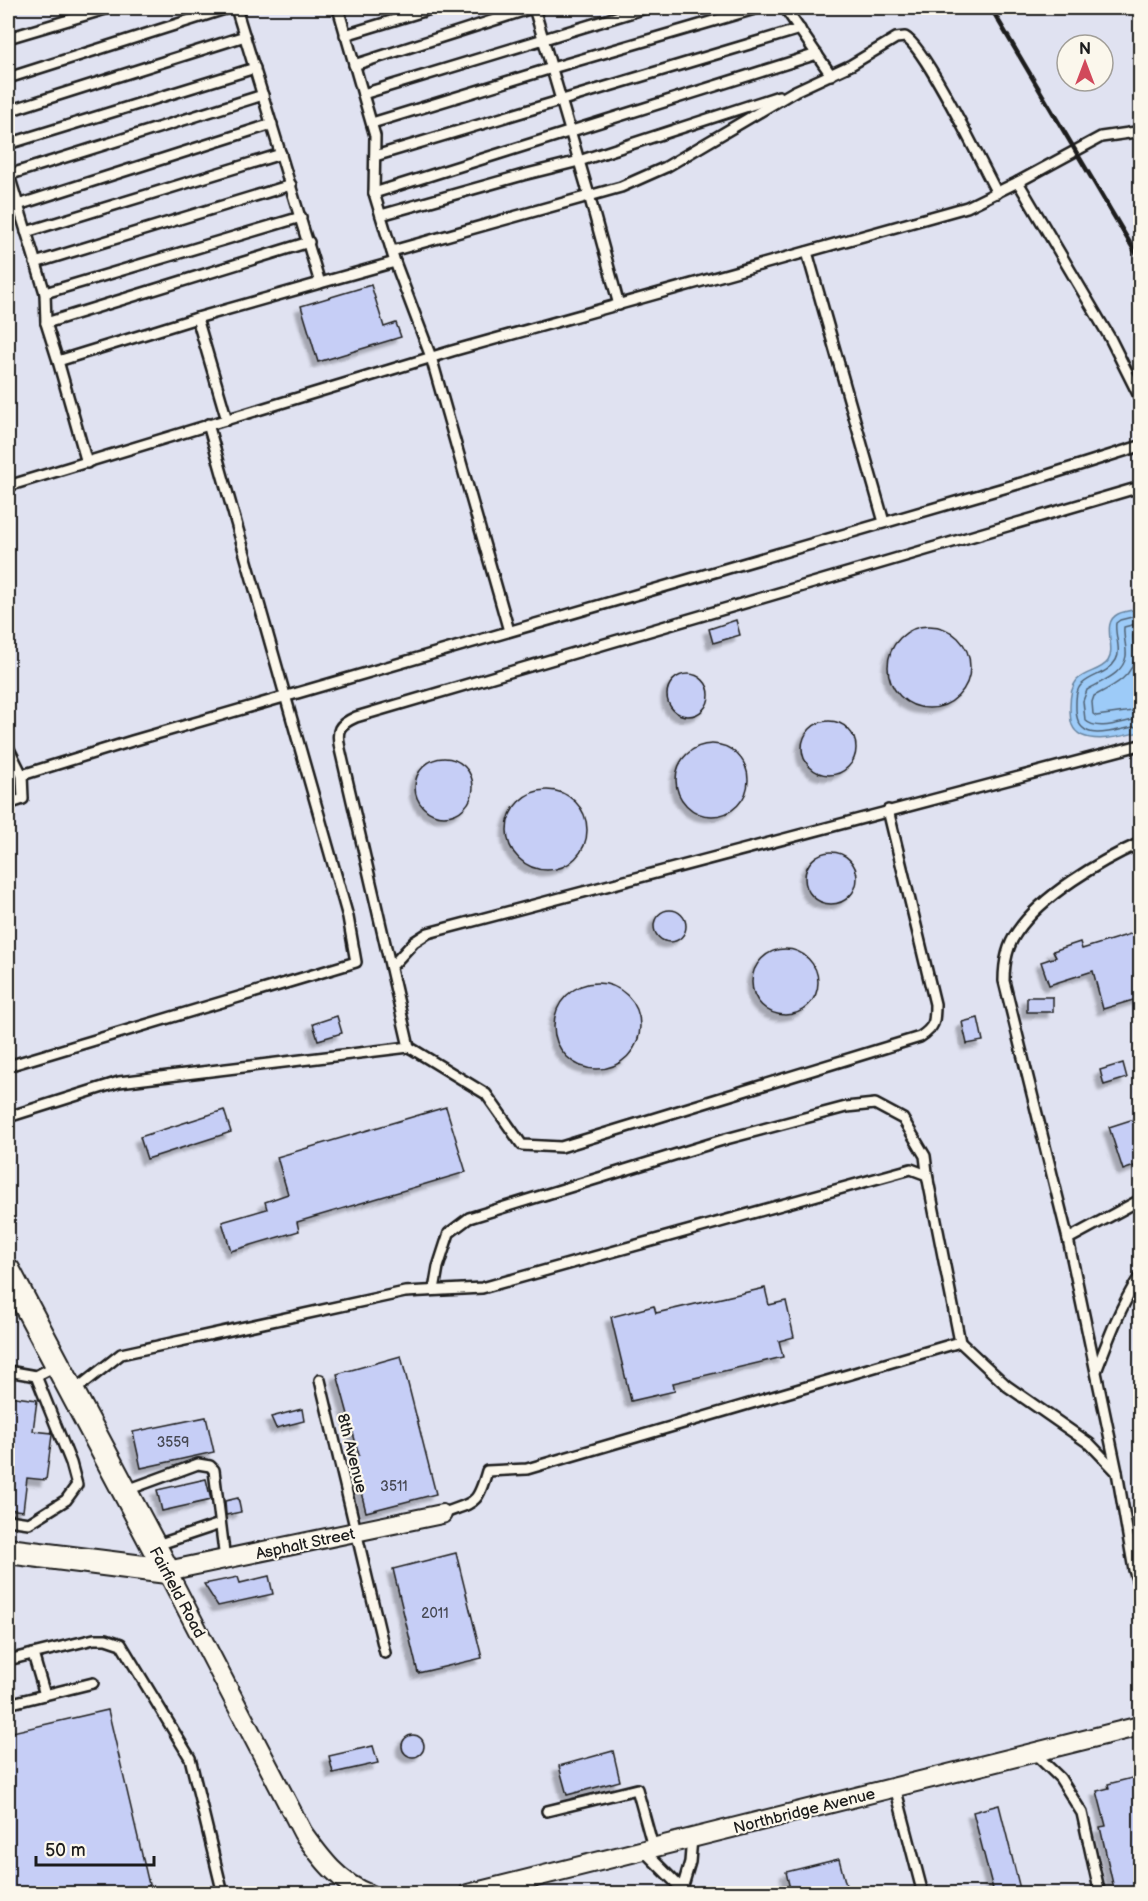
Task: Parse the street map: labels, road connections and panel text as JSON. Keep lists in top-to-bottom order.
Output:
{
  "streets": {
    "street": ["Asphalt Street", "Fairfield Road", "Northbridge Avenue"],
    "lane": ["8th Avenue"]
  },
  "crossings": [
    ["8th Avenue", "Asphalt Street"],
    ["Asphalt Street", "Fairfield Road"]
  ],
  "house_numbers": ["3559", "3511", "2011"],
  "scale_bar": "50 m",
  "north": "top"
}
